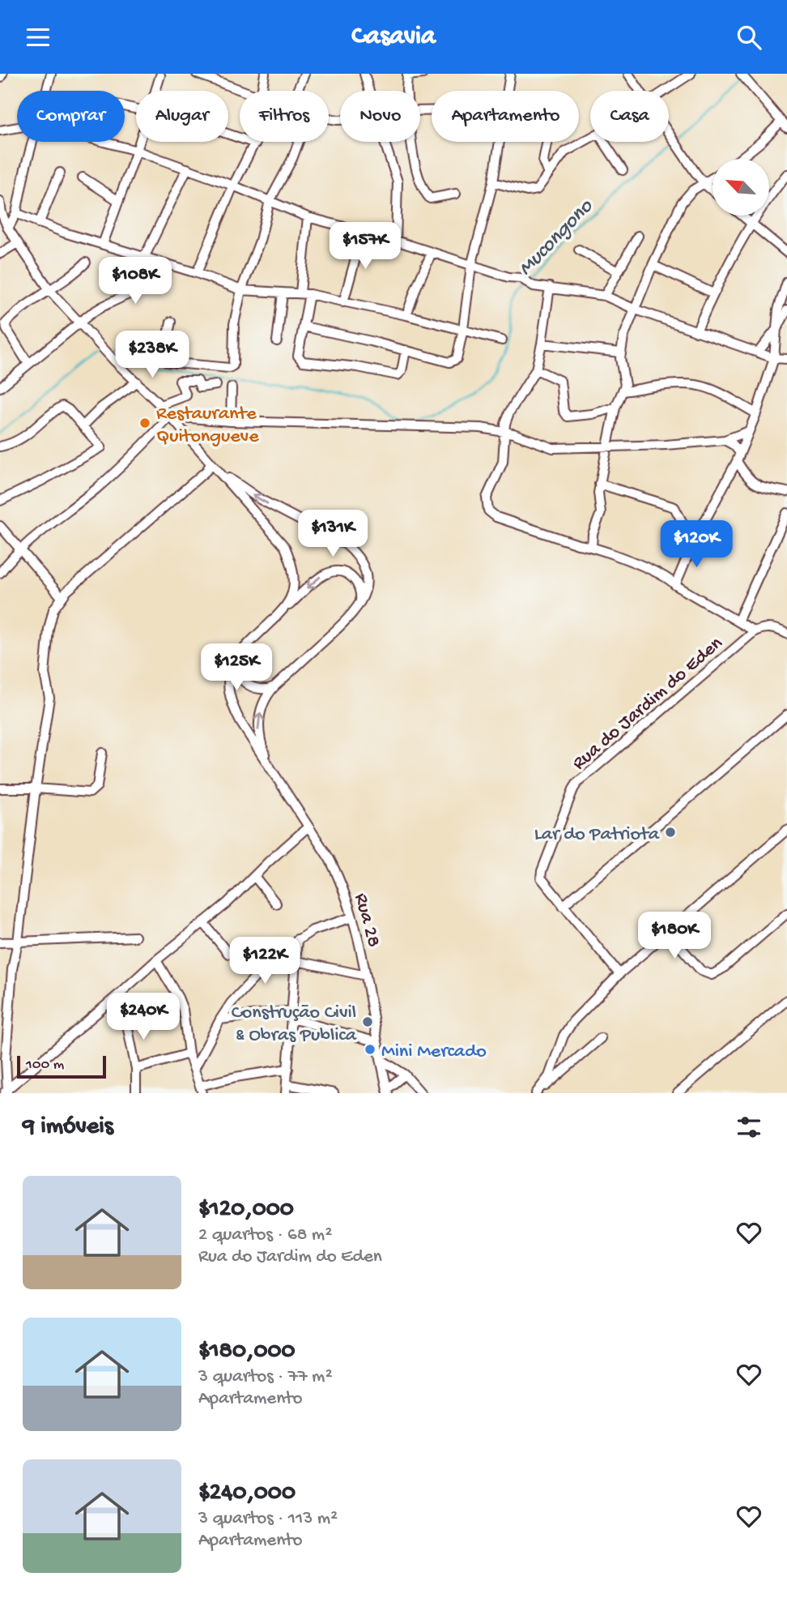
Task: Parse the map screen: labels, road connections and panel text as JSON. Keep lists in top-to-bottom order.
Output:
{
  "streets": {
    "street": ["Rua do Jardim do Eden", "Rua 28"]
  },
  "water": ["Mucongono"],
  "places": [
    "Restaurante Quitongueve",
    "Lar do Patriota",
    "Construção Civil & Obras Publica",
    "Mini Mercado"
  ],
  "scale_bar": "100 m",
  "north": "top left",
  "page": {
    "header": "Casavia",
    "chip": [
      "Comprar",
      "Alugar",
      "Filtros",
      "Novo",
      "Apartamento",
      "Casa"
    ],
    "price": [
      "$157K",
      "$108K",
      "$238K",
      "$131K",
      "$120K",
      "$125K",
      "$180K",
      "$122K",
      "$240K"
    ],
    "scale": "100 m",
    "heading": "9 imóveis",
    "list": [
      {
        "name": "$120,000",
        "note": "2 quartos · 68 m² · Rua do Jardim do Eden"
      },
      {
        "name": "$180,000",
        "note": "3 quartos · 77 m² · Apartamento"
      },
      {
        "name": "$240,000",
        "note": "3 quartos · 113 m² · Apartamento"
      }
    ]
  }
}
